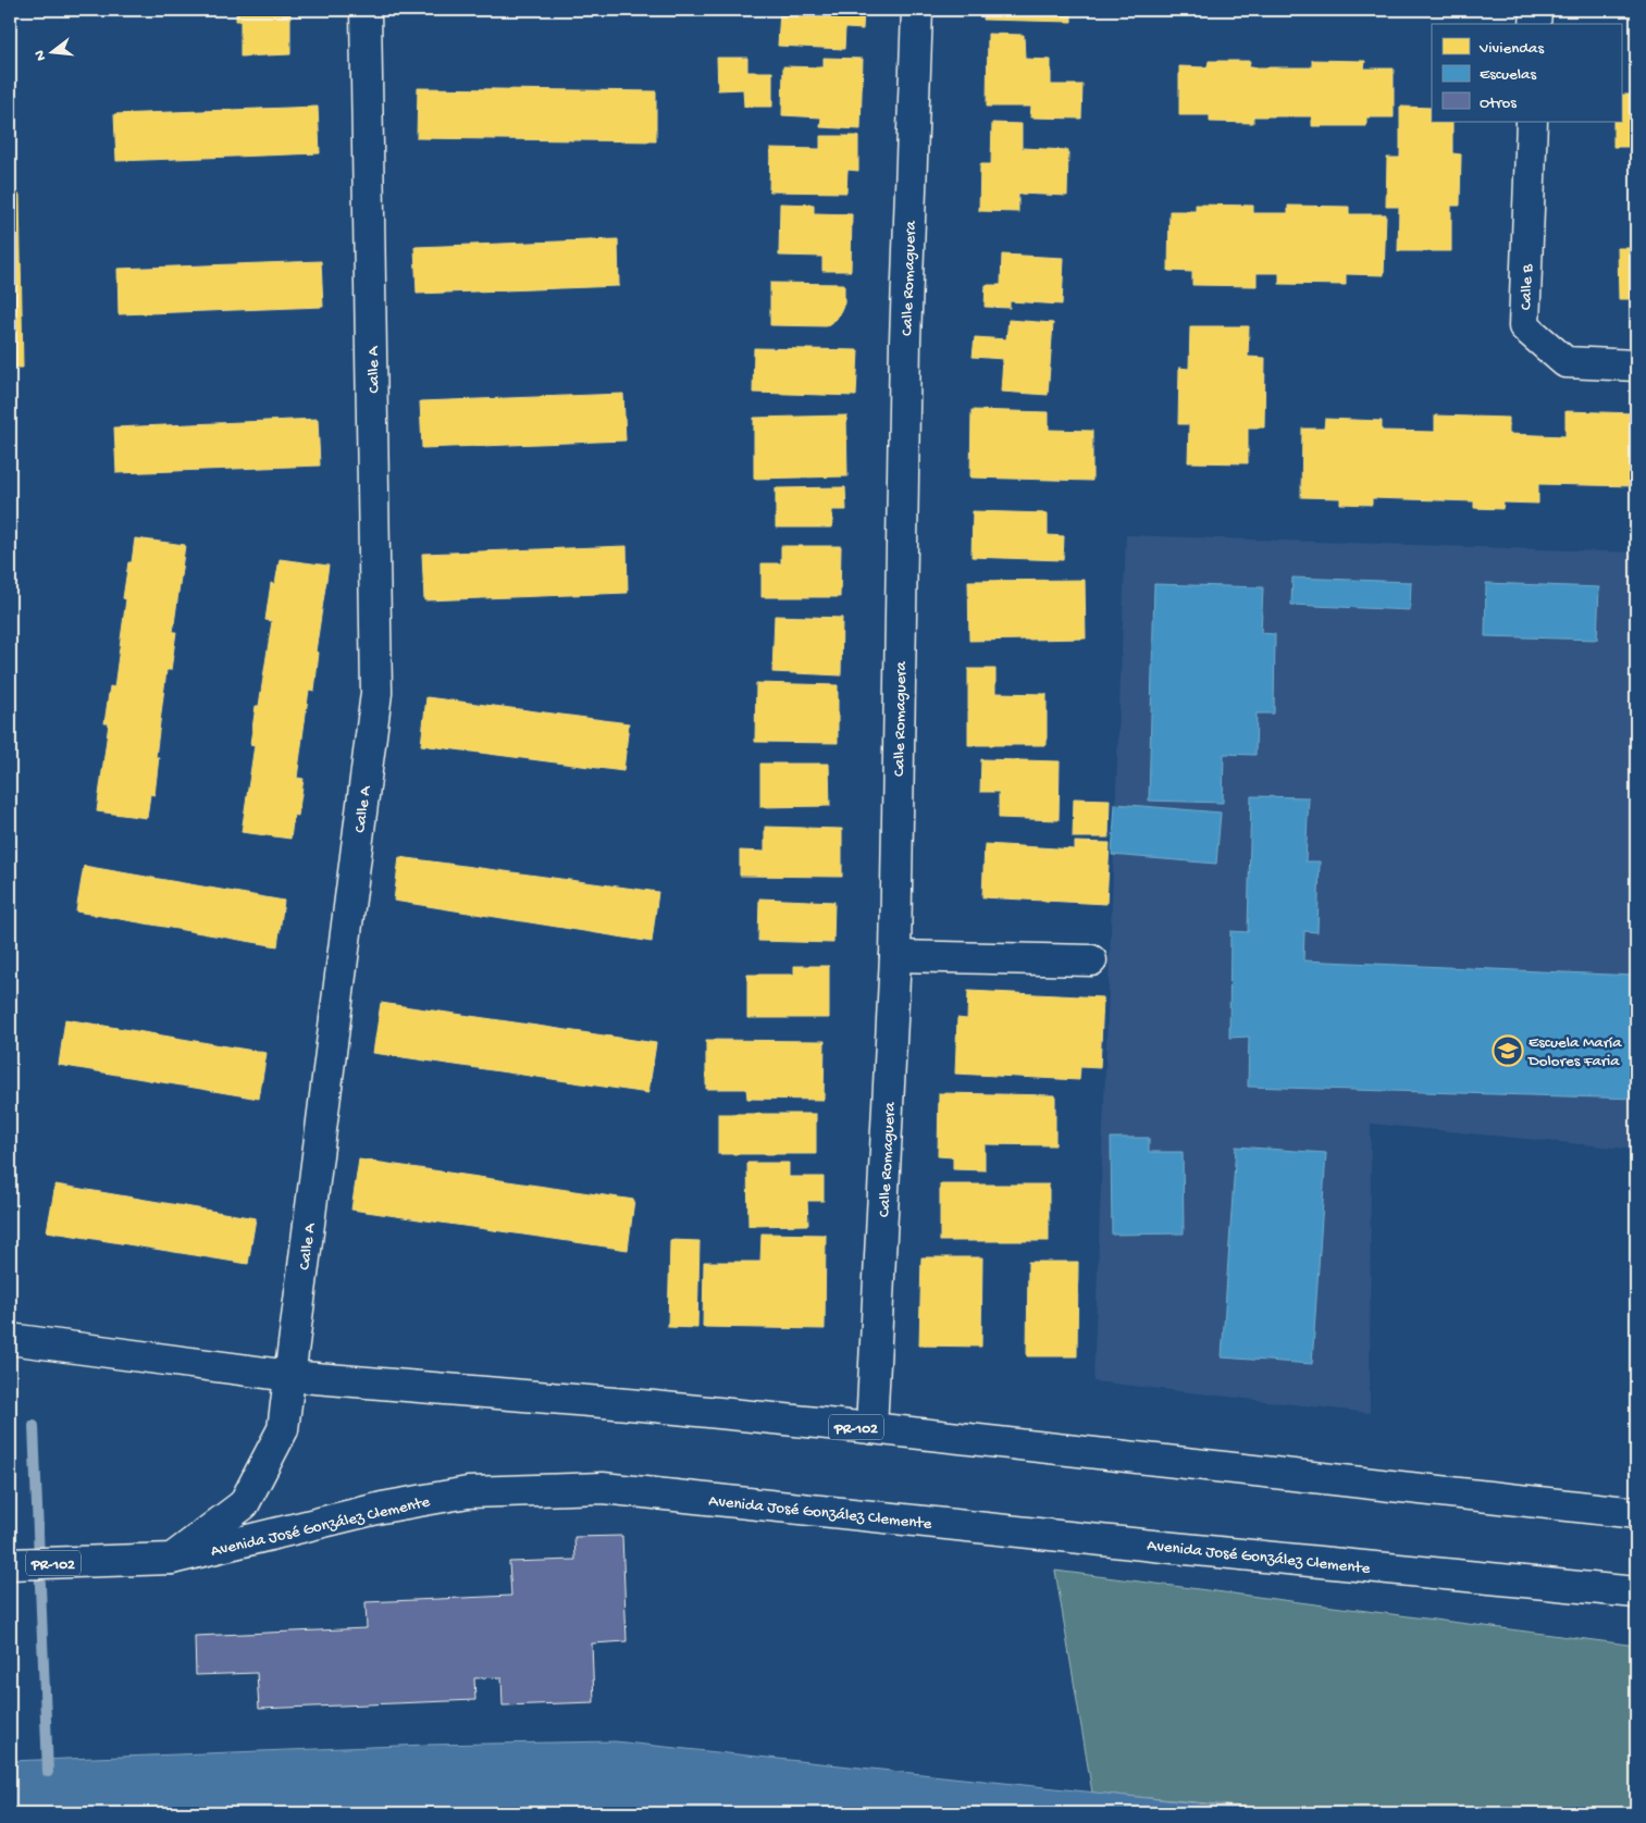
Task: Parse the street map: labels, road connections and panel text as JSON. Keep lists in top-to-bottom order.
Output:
{
  "streets": {
    "street": [
      "Calle Romaguera",
      "Calle B",
      "Calle A",
      "PR-102",
      "Avenida José González Clemente"
    ]
  },
  "crossings": [
    ["Calle Romaguera", "PR-102"],
    ["Calle A", "PR-102"],
    ["Calle A", "Avenida José González Clemente"]
  ],
  "places": {
    "school or university": ["Escuela María Dolores Faria"]
  },
  "legend": ["Viviendas", "Escuelas", "Otros"],
  "north": "left"
}
